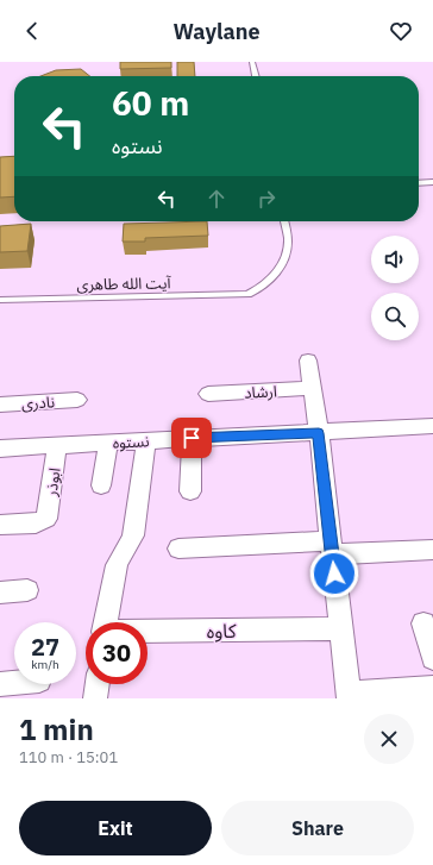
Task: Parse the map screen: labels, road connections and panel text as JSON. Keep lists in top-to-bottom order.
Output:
{
  "streets": {
    "street": [
      "ارشاد",
      "نادری",
      "نستوه",
      "ابوذر",
      "کاوه"
    ],
    "lane": ["آیت الله طاهری"]
  },
  "crossings": [
    ["نستوه", "ابوذر"]
  ],
  "page": {
    "header": "Waylane",
    "turn": ["60 m", "نستوه"],
    "speed": "27 km/h",
    "limit": "30",
    "heading": ["1 min", "110 m · 15:01"],
    "buttons": ["Exit", "Share"]
  }
}
